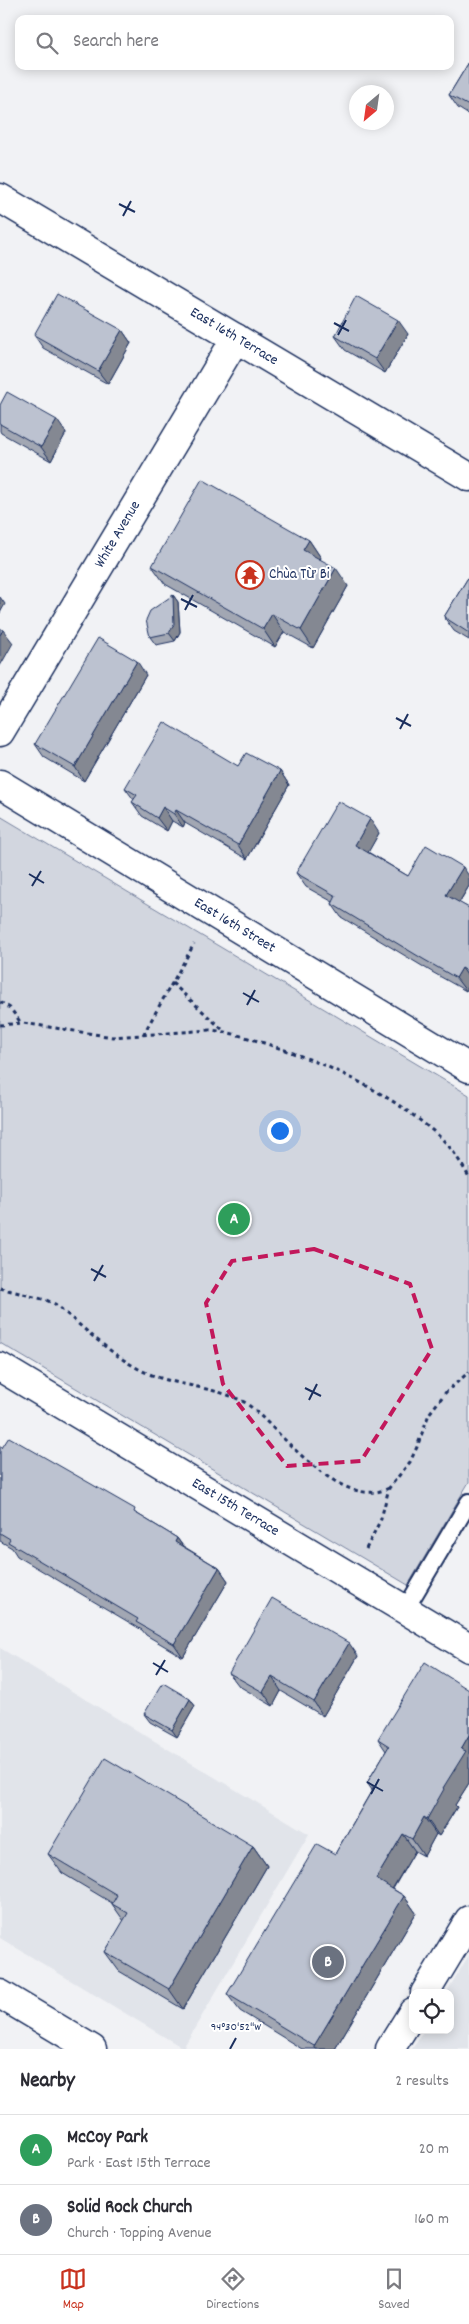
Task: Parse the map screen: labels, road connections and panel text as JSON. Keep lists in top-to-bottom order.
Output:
{
  "streets": {
    "street": [
      "East 16th Terrace",
      "White Avenue",
      "East 16th Street",
      "East 15th Terrace"
    ]
  },
  "crossings": [
    ["East 16th Terrace", "White Avenue"]
  ],
  "places": {
    "temple": ["Chùa Từ Bi"]
  },
  "north": "bottom left",
  "page": {
    "search": "Search here",
    "pins": ["A", "B"],
    "heading": ["Nearby", "2 results"],
    "list": [
      {
        "mark": "A",
        "name": "McCoy Park",
        "note": "Park · East 15th Terrace",
        "value": "20 m"
      },
      {
        "mark": "B",
        "name": "Solid Rock Church",
        "note": "Church · Topping Avenue",
        "value": "160 m"
      }
    ],
    "nav": ["Map", "Directions", "Saved"]
  },
  "coordinates": ["94°30'52\"W"]
}
